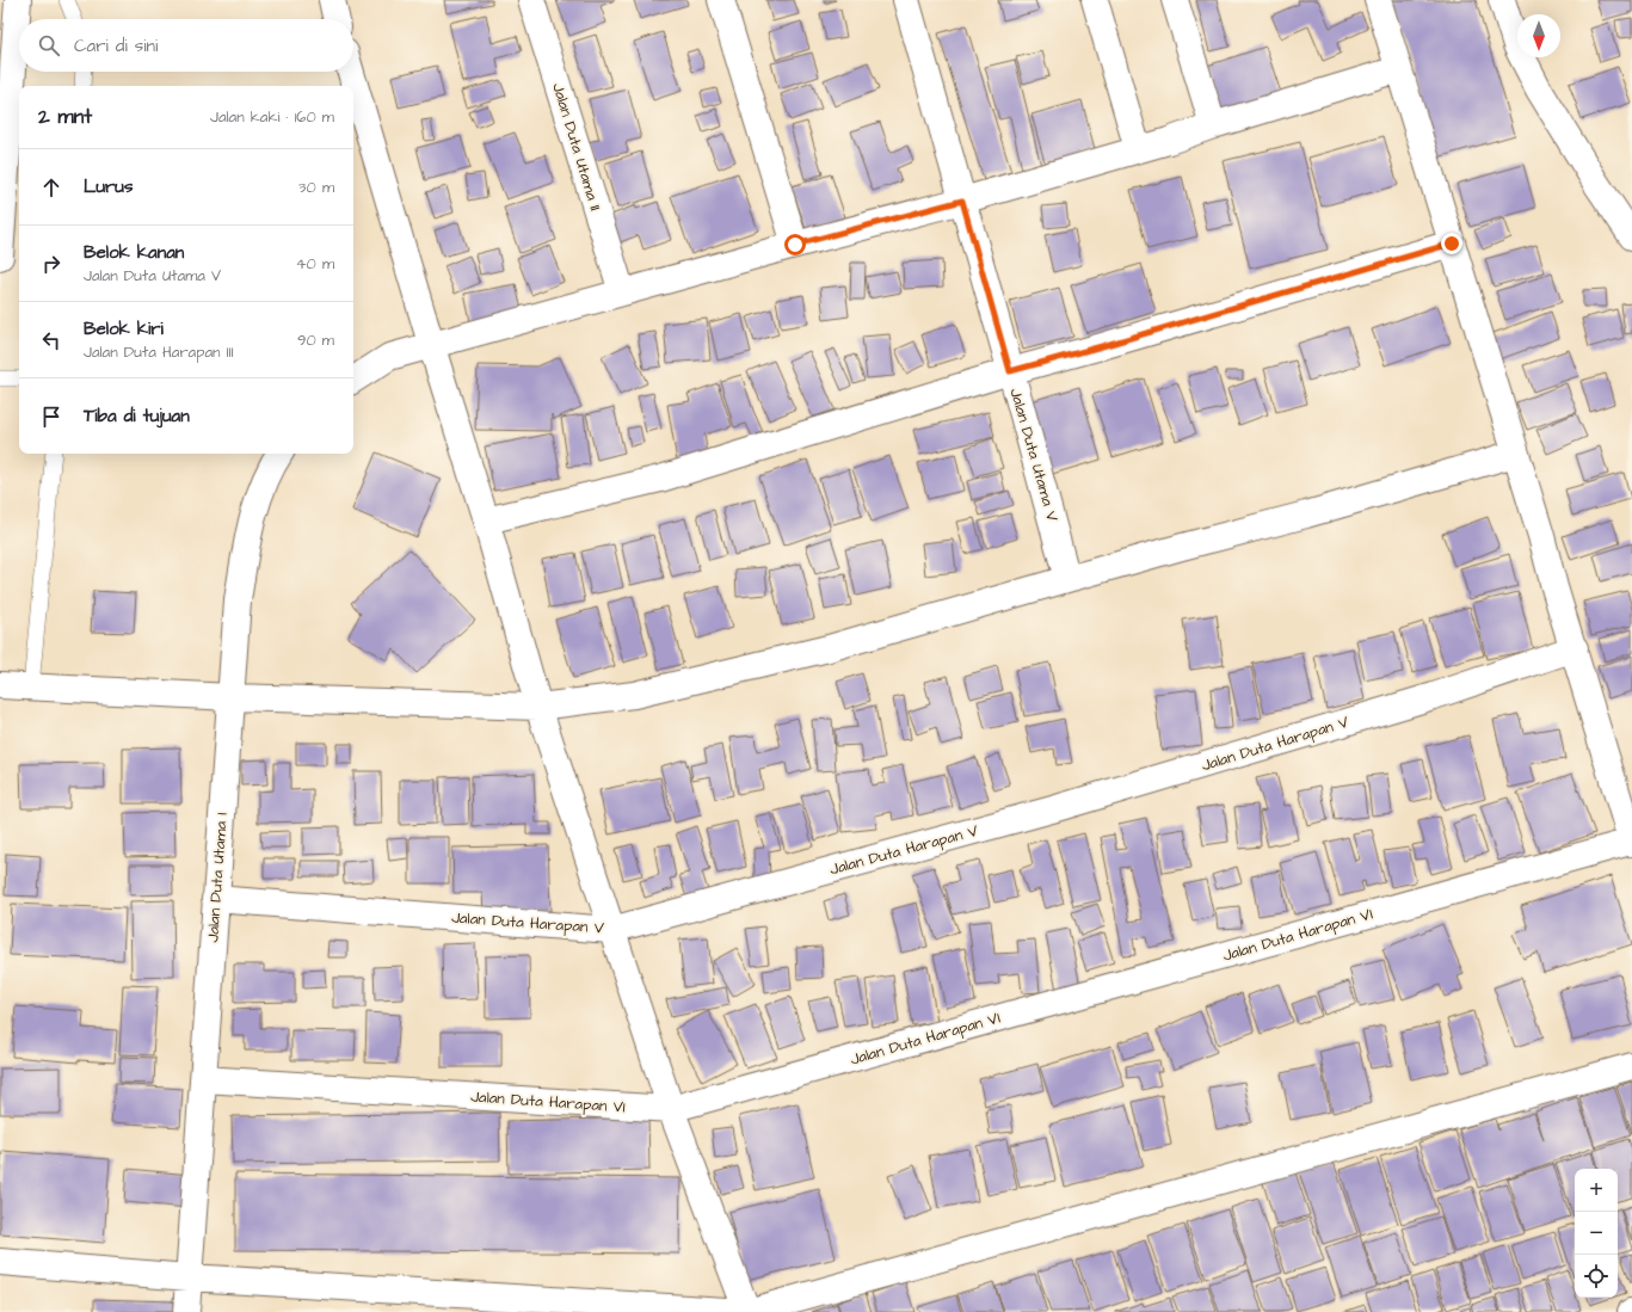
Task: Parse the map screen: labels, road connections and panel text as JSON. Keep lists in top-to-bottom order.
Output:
{
  "streets": {
    "street": [
      "Jalan Duta Utama II",
      "Jalan Duta Utama V",
      "Jalan Duta Harapan V",
      "Jalan Duta Utama I",
      "Jalan Duta Harapan VI"
    ]
  },
  "crossings": [
    ["Jalan Duta Harapan V", "Jalan Duta Utama I"],
    ["Jalan Duta Utama I", "Jalan Duta Harapan VI"]
  ],
  "north": "bottom",
  "page": {
    "search": "Cari di sini",
    "heading": ["2 mnt", "Jalan kaki · 160 m"],
    "list": [
      ["Lurus", "30 m"],
      ["Belok kanan", "Jalan Duta Utama V", "40 m"],
      ["Belok kiri", "Jalan Duta Harapan III", "90 m"],
      "Tiba di tujuan"
    ],
    "map_buttons": ["+", "−"]
  }
}
